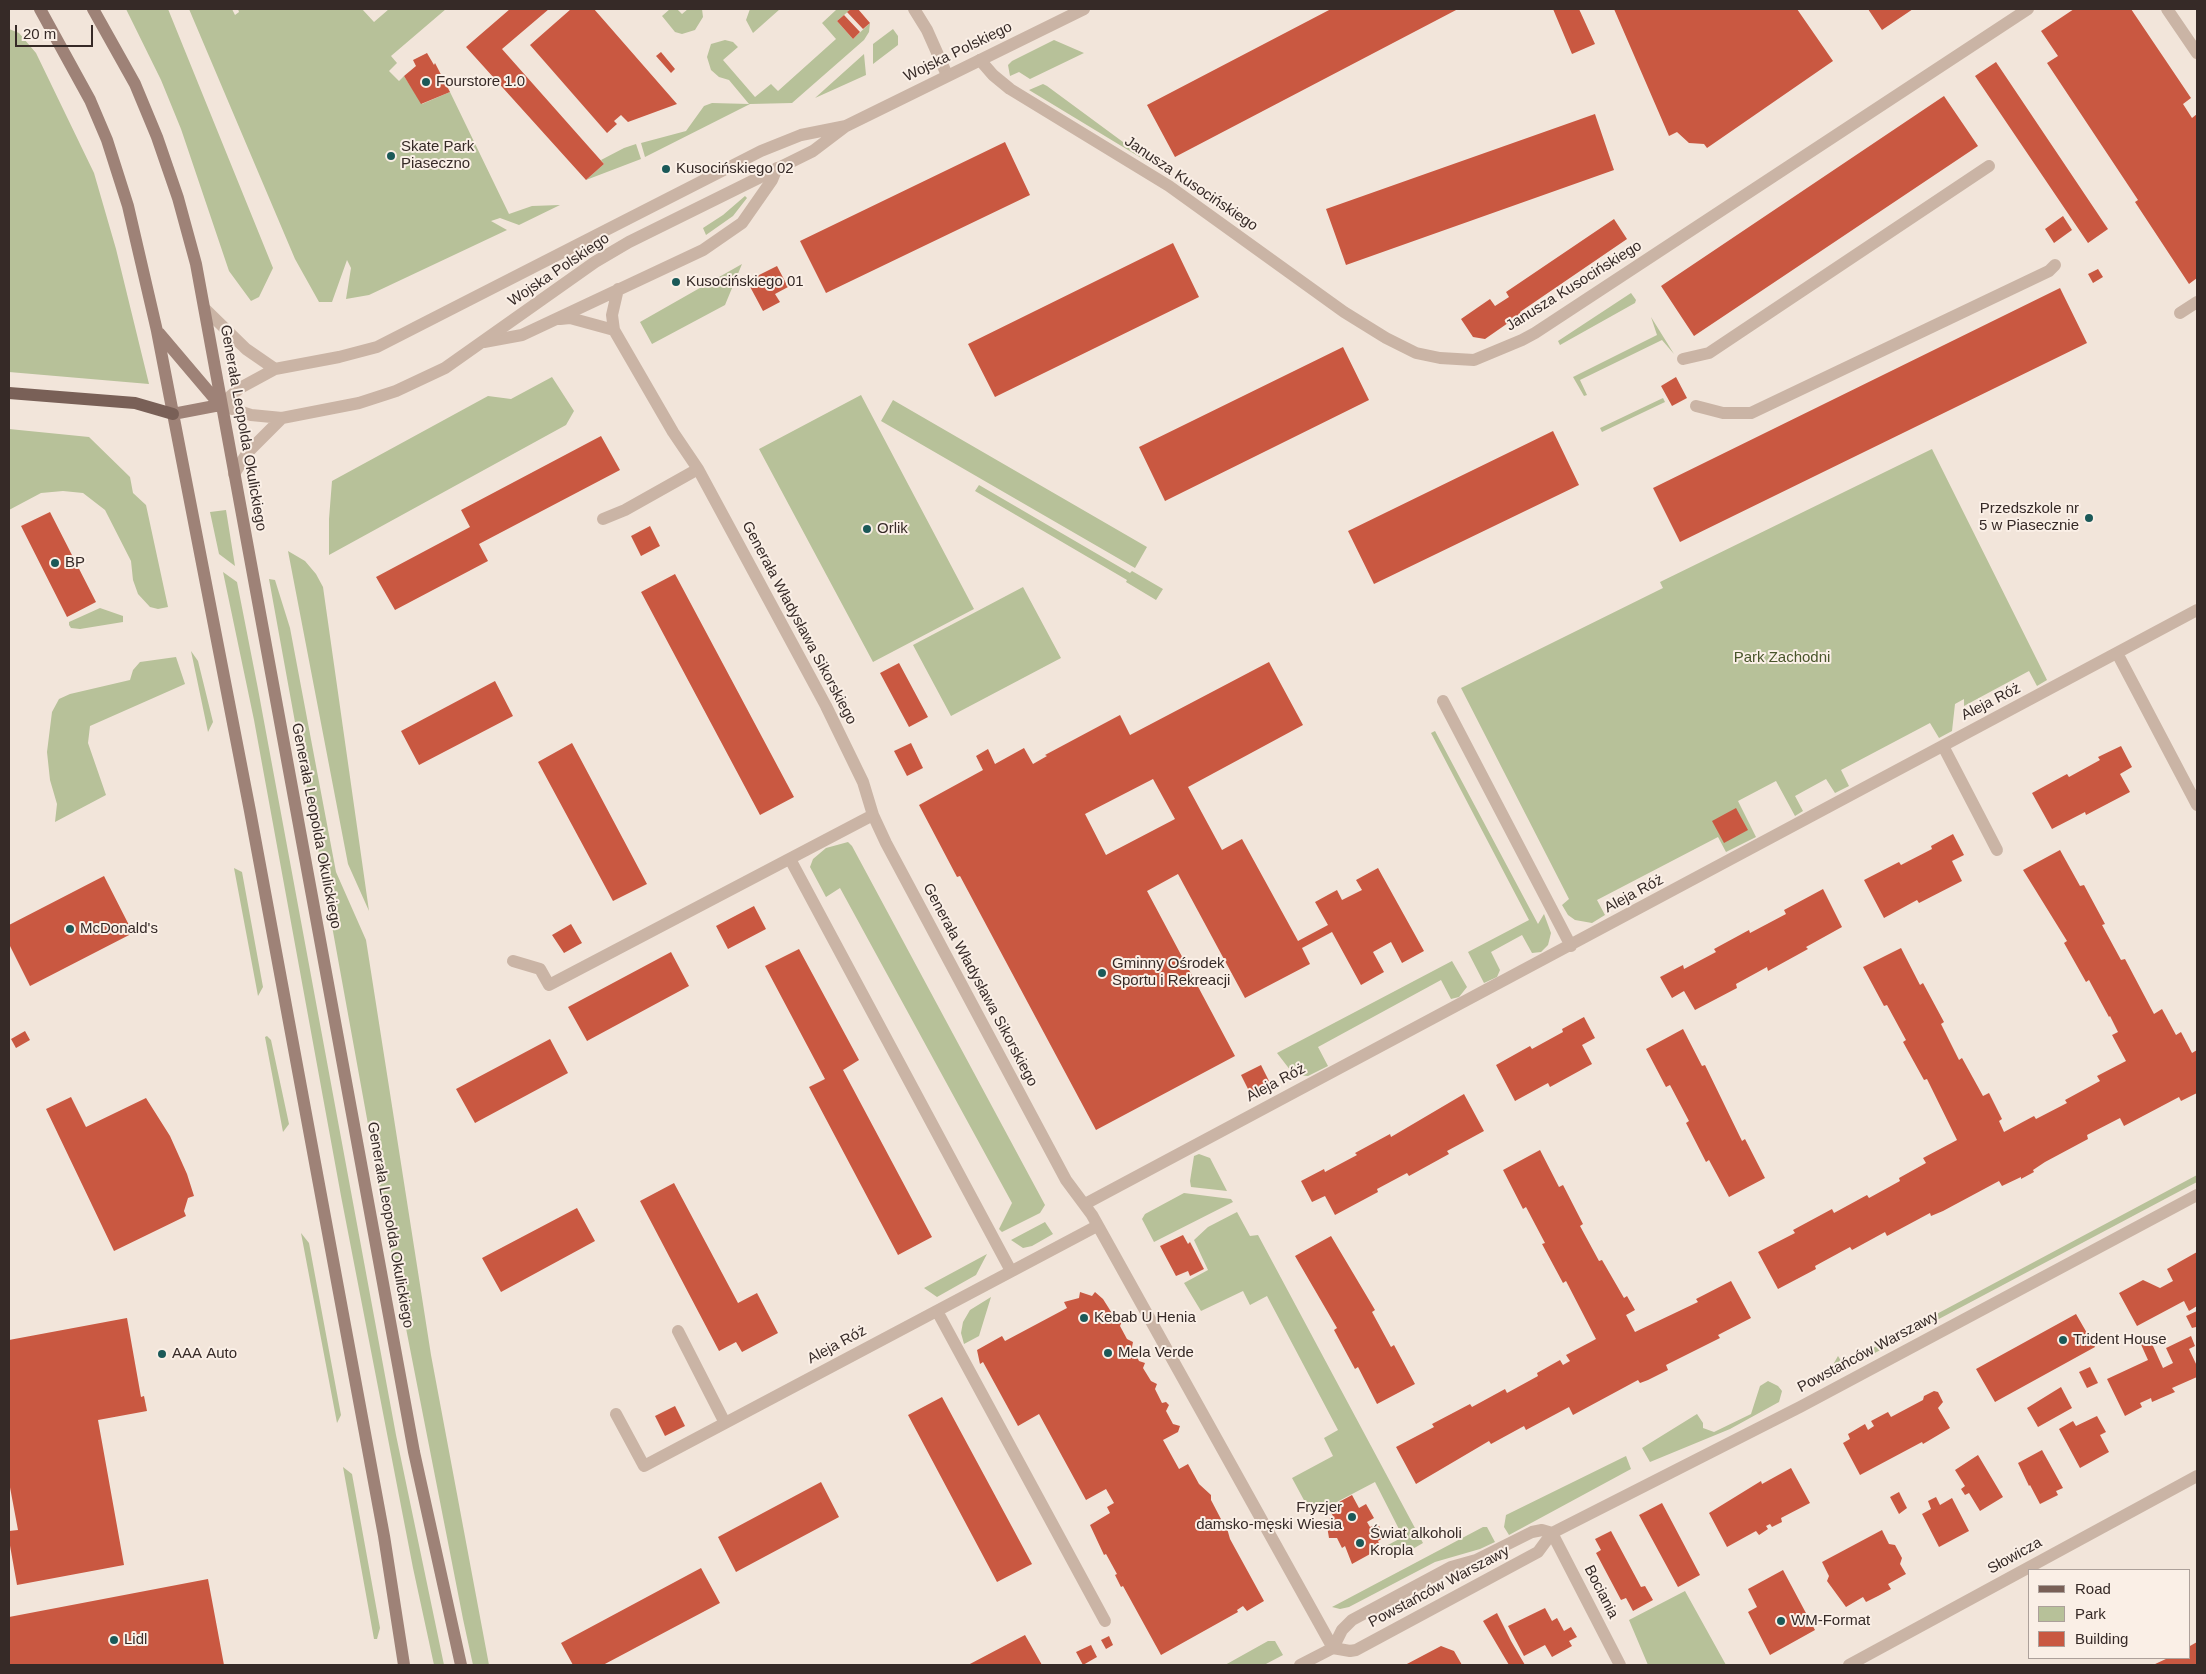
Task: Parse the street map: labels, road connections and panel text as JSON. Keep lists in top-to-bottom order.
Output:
{
  "streets": {
    "main road": ["Generała Leopolda Okulickiego"],
    "street": [
      "Wojska Polskiego",
      "Janusza Kusocińskiego",
      "Generała Władysława Sikorskiego",
      "Aleja Róż",
      "Powstańców Warszawy",
      "Słowicza",
      "Bociania"
    ]
  },
  "crossings": [
    ["Wojska Polskiego", "Janusza Kusocińskiego"],
    ["Wojska Polskiego", "Generała Leopolda Okulickiego"],
    ["Generała Władysława Sikorskiego", "Aleja Róż"],
    ["Generała Władysława Sikorskiego", "Powstańców Warszawy"],
    ["Powstańców Warszawy", "Bociania"]
  ],
  "parks": ["Park Zachodni"],
  "places": [
    "Fourstore 1.0",
    "Skate Park Piaseczno",
    "Kusocińskiego 02",
    "Kusocińskiego 01",
    "Przedszkole nr 5 w Piasecznie",
    "Orlik",
    "BP",
    "McDonald's",
    "Gminny Ośrodek Sportu i Rekreacji",
    "Kebab U Henia",
    "Trident House",
    "Mela Verde",
    "AAA Auto",
    "Fryzjer damsko-męski Wiesia",
    "Świat alkoholi Kropla",
    "WM-Format",
    "Lidl"
  ],
  "legend": ["Road", "Park", "Building"],
  "scale_bar": "20 m"
}
